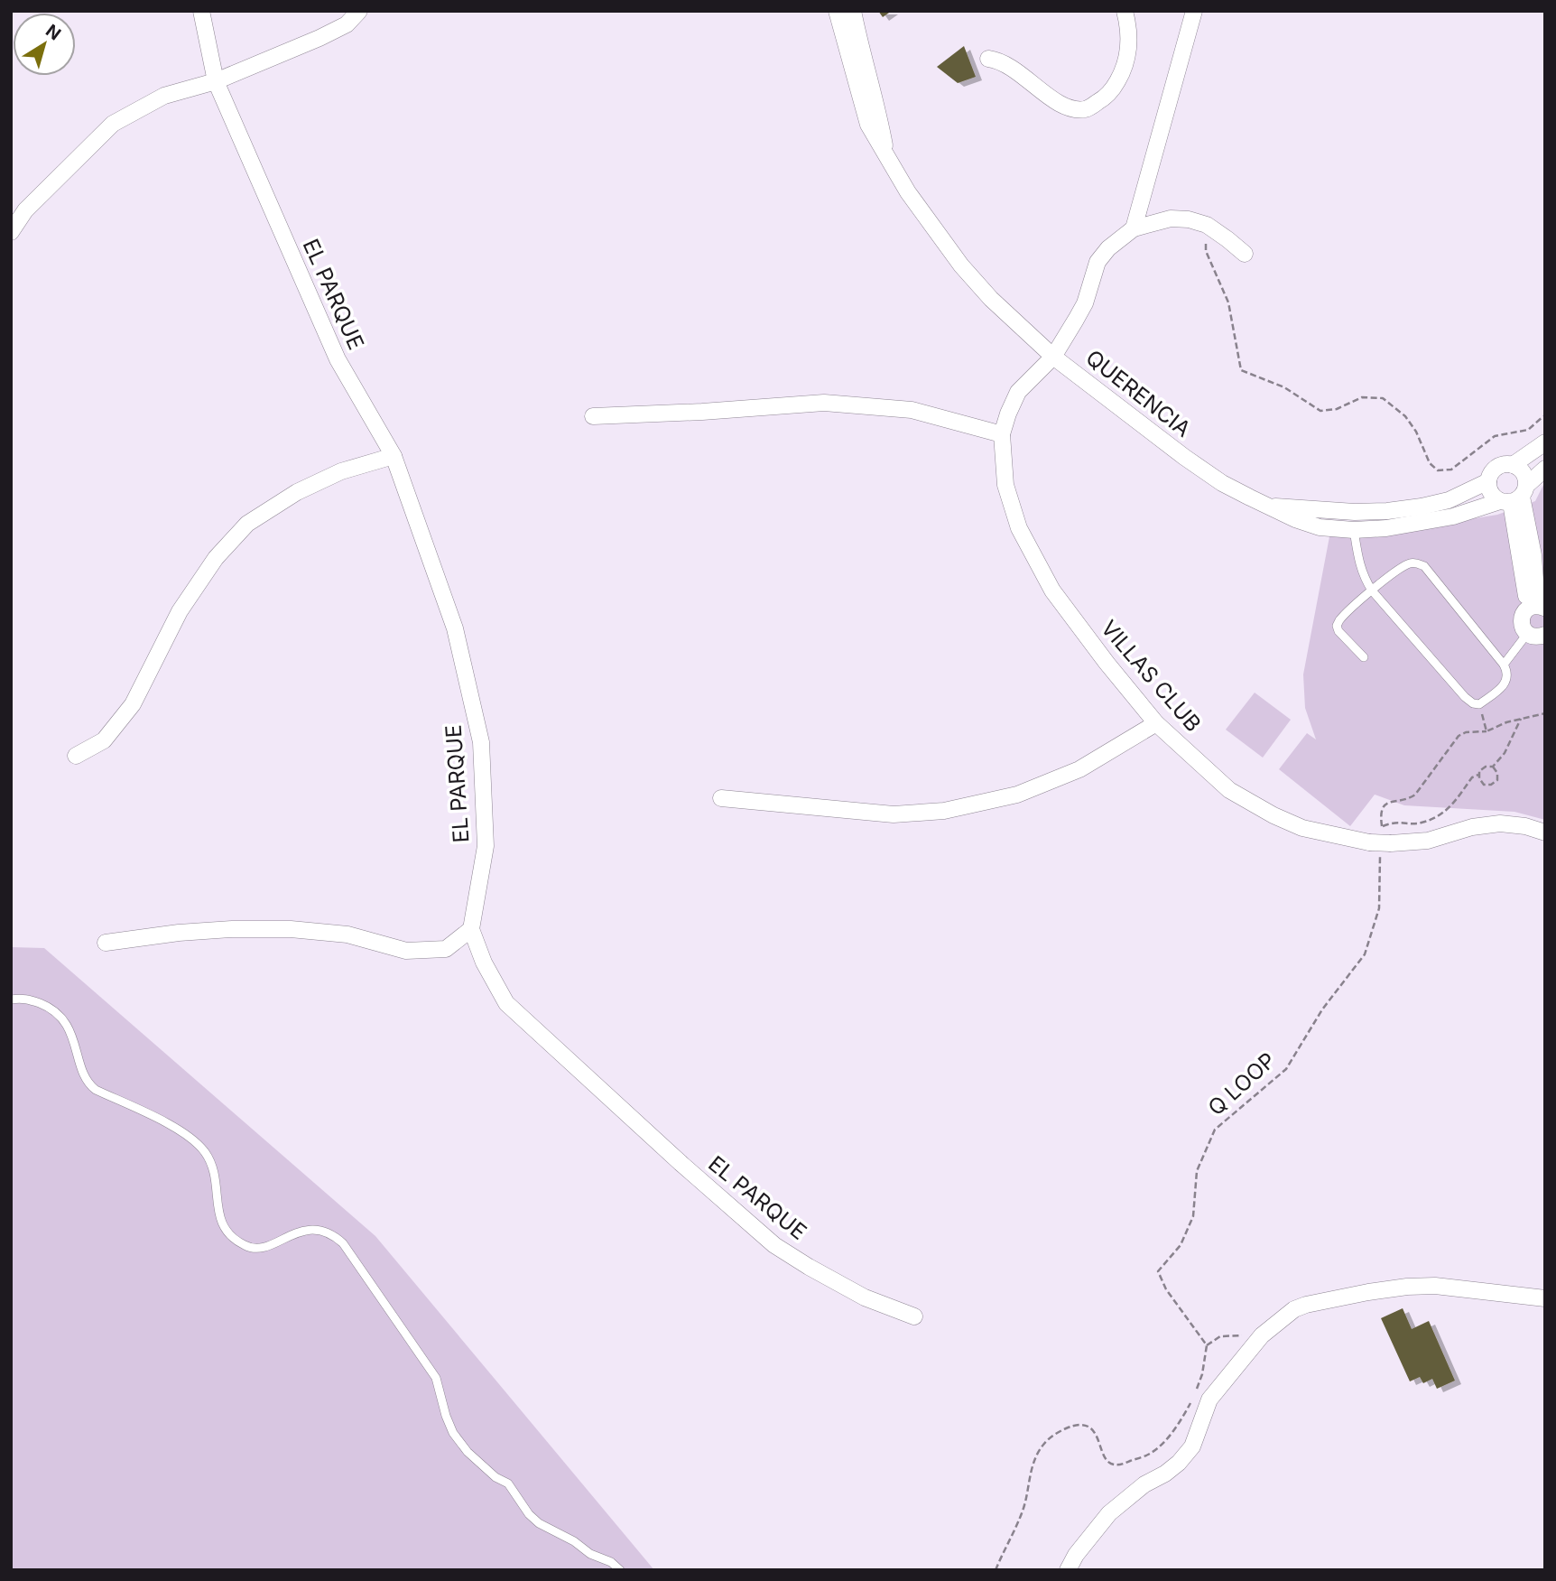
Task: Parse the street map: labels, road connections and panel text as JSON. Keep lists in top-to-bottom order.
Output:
{
  "streets": {
    "street": ["EL PARQUE", "QUERENCIA", "VILLAS CLUB"],
    "path": ["Q LOOP"]
  },
  "crossings": [
    ["QUERENCIA", "VILLAS CLUB"],
    ["VILLAS CLUB", "Q LOOP"]
  ],
  "north": "top right"
}
